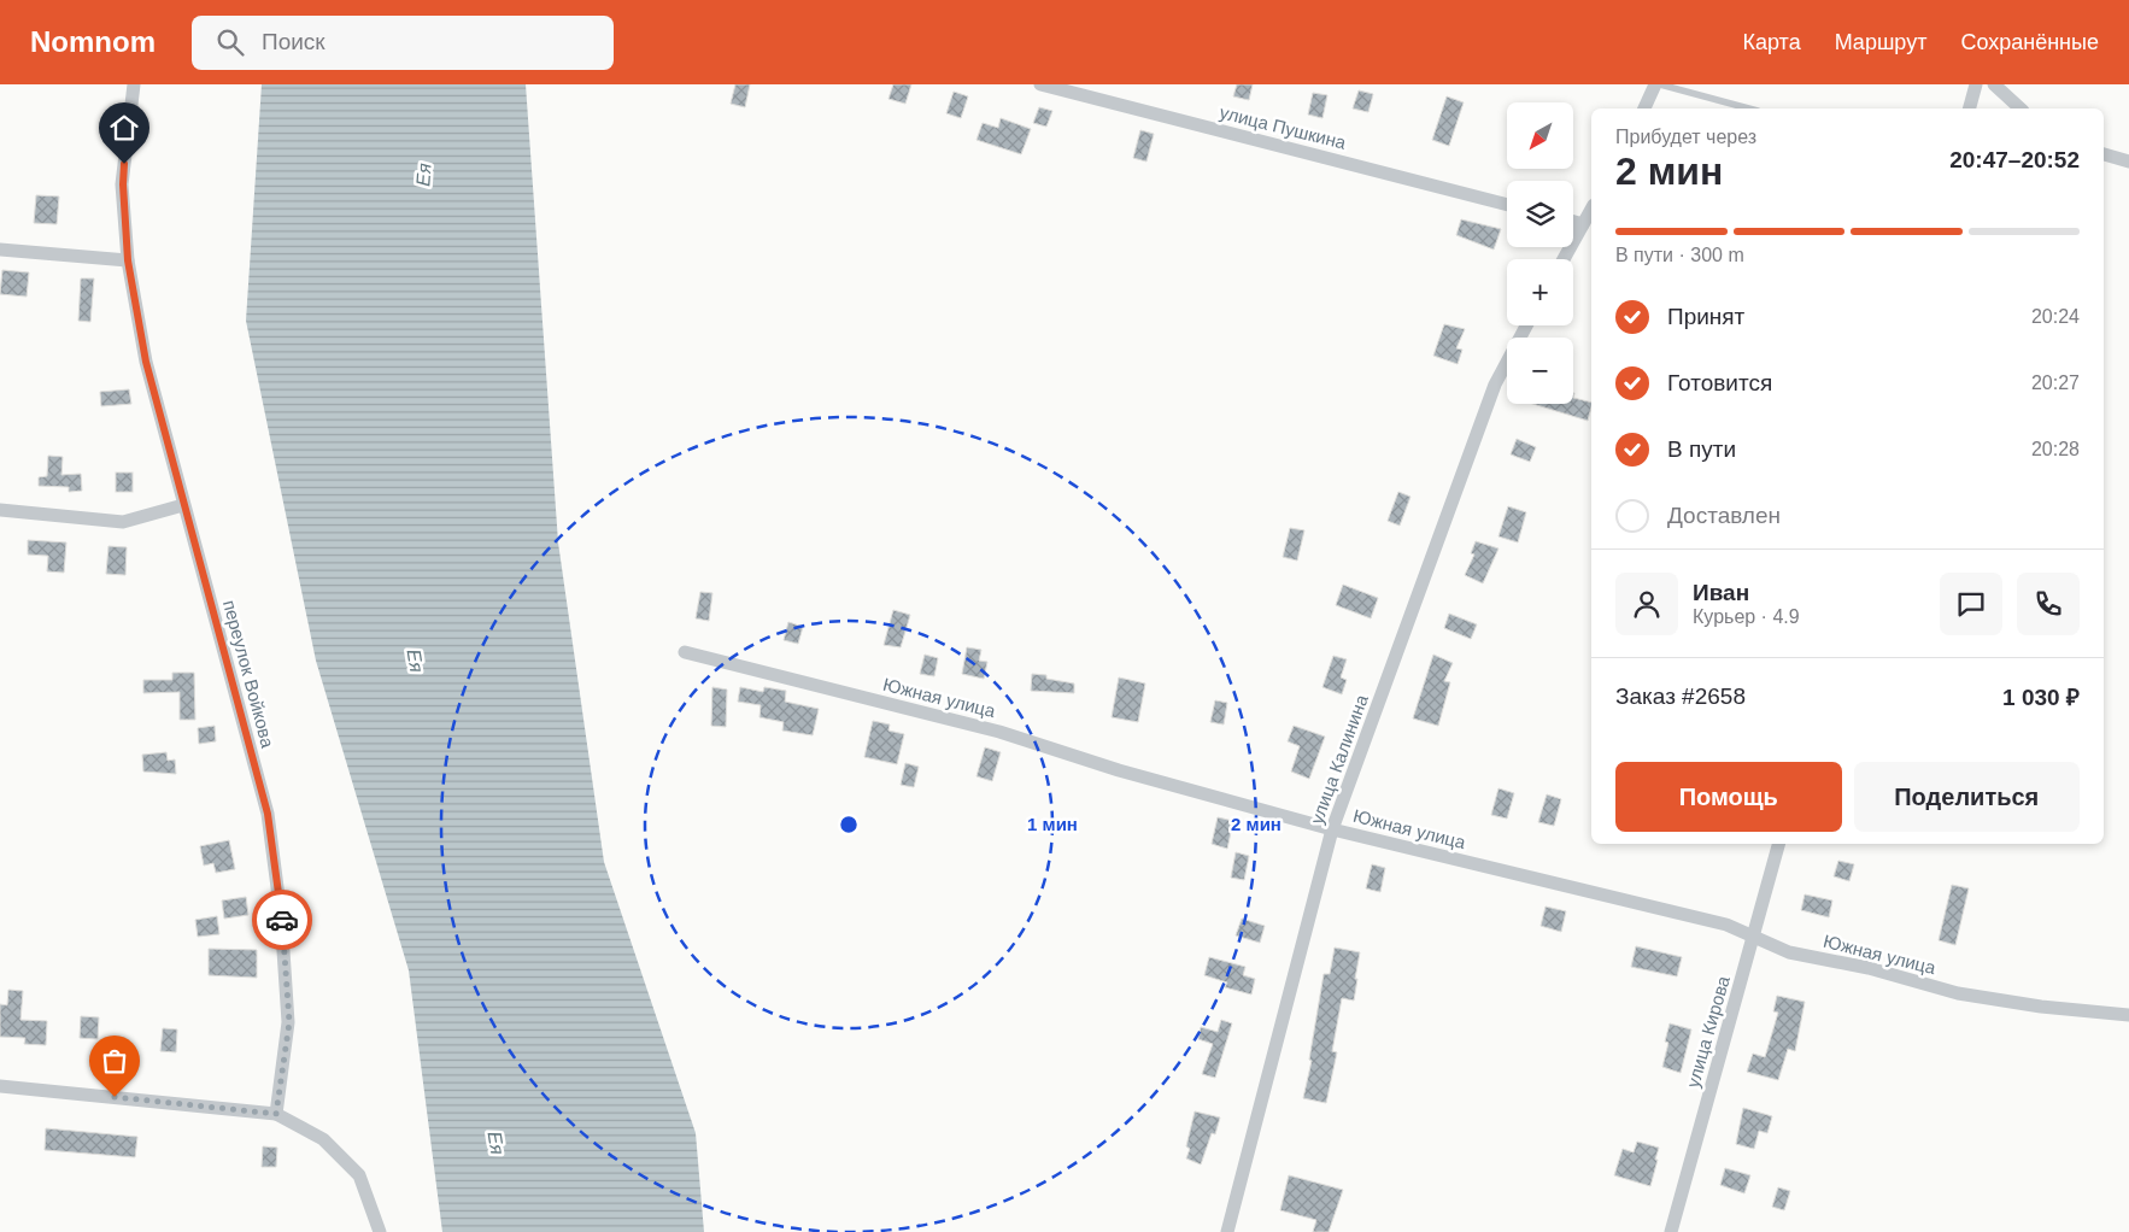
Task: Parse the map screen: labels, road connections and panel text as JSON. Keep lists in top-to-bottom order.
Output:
{
  "streets": {
    "street": [
      "улица Пушкина",
      "переулок Войкова",
      "Южная улица",
      "улица Калинина",
      "улица Кирова"
    ]
  },
  "crossings": [
    ["Южная улица", "улица Калинина"],
    ["Южная улица", "улица Кирова"]
  ],
  "water": ["Ея"],
  "north": "bottom left",
  "page": {
    "header": "Nomnom",
    "search": "Поиск",
    "nav": ["Карта", "Маршрут", "Сохранённые"],
    "map_buttons": ["+", "−"],
    "heading": ["2 мин", "Прибудет через", "20:47–20:52"],
    "panel": [
      "Иван",
      "Курьер · 4.9",
      "Заказ #2658",
      "1 030 ₽"
    ],
    "bar": "В пути · 300 m",
    "list": [
      ["Принят", "20:24"],
      ["Готовится", "20:27"],
      ["В пути", "20:28"],
      "Доставлен"
    ],
    "buttons": ["Помощь", "Поделиться"]
  },
  "rings": ["1 мин", "2 мин"]
}
